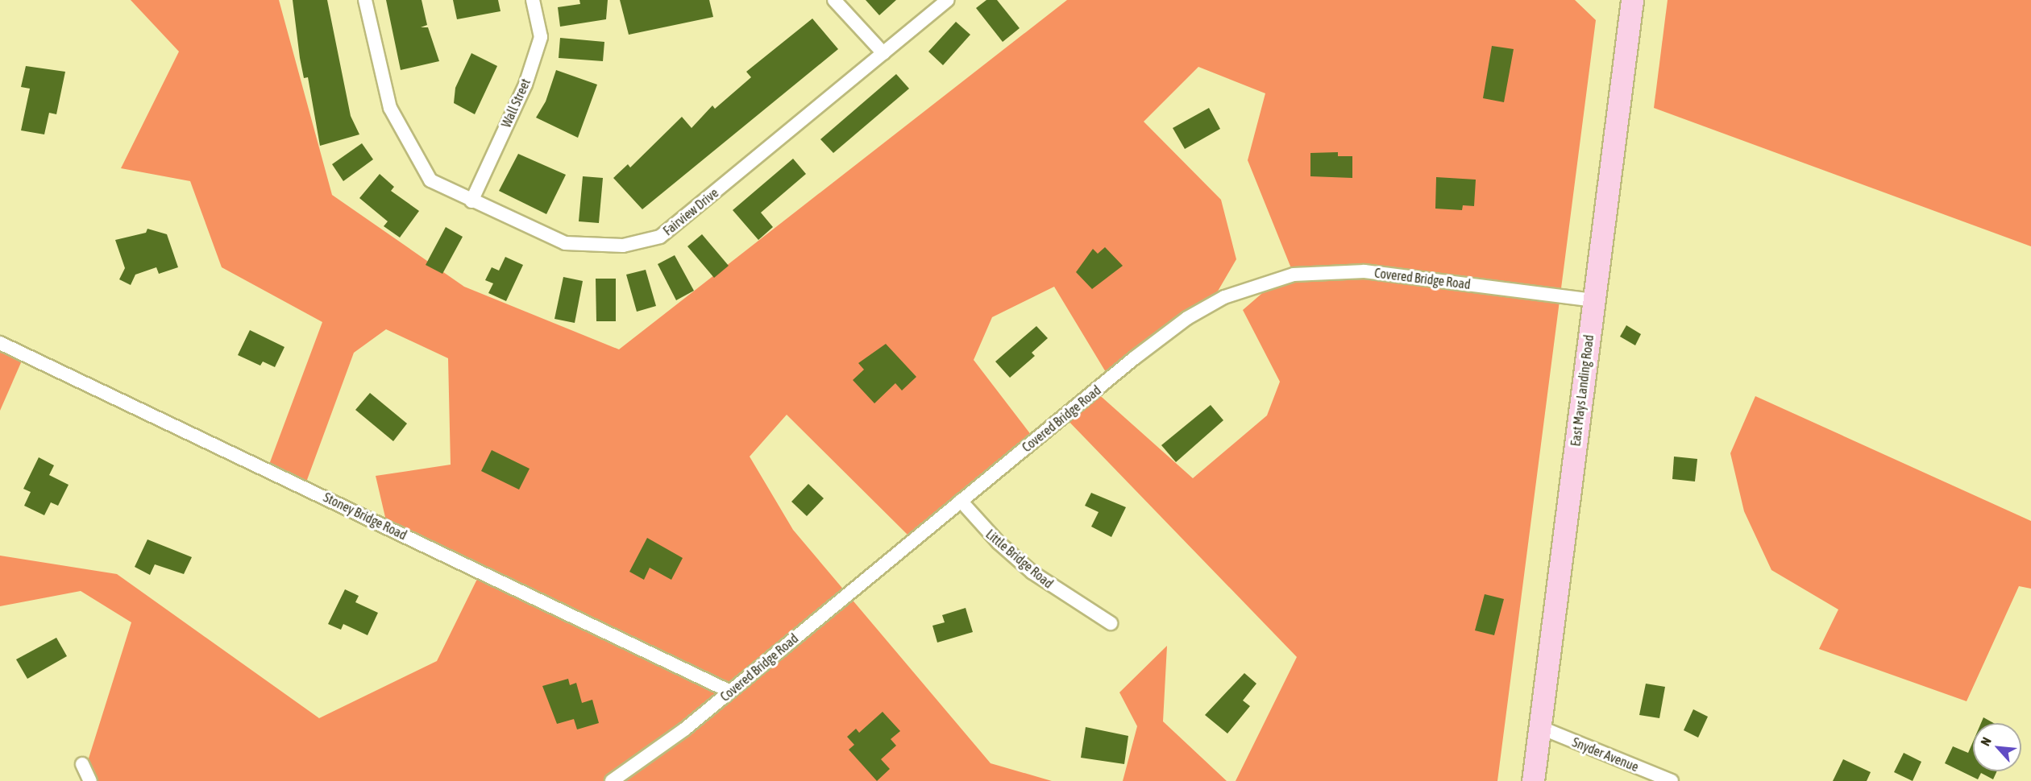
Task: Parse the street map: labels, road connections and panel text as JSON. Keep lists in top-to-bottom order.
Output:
{
  "streets": {
    "main road": ["East Mays Landing Road"],
    "street": [
      "Wall Street",
      "Fairview Drive",
      "Covered Bridge Road",
      "Stoney Bridge Road",
      "Little Bridge Road",
      "Snyder Avenue"
    ]
  },
  "crossings": [
    ["Wall Street", "Fairview Drive"],
    ["Covered Bridge Road", "East Mays Landing Road"],
    ["Covered Bridge Road", "Stoney Bridge Road"],
    ["Covered Bridge Road", "Little Bridge Road"],
    ["East Mays Landing Road", "Snyder Avenue"]
  ],
  "north": "top left"
}
